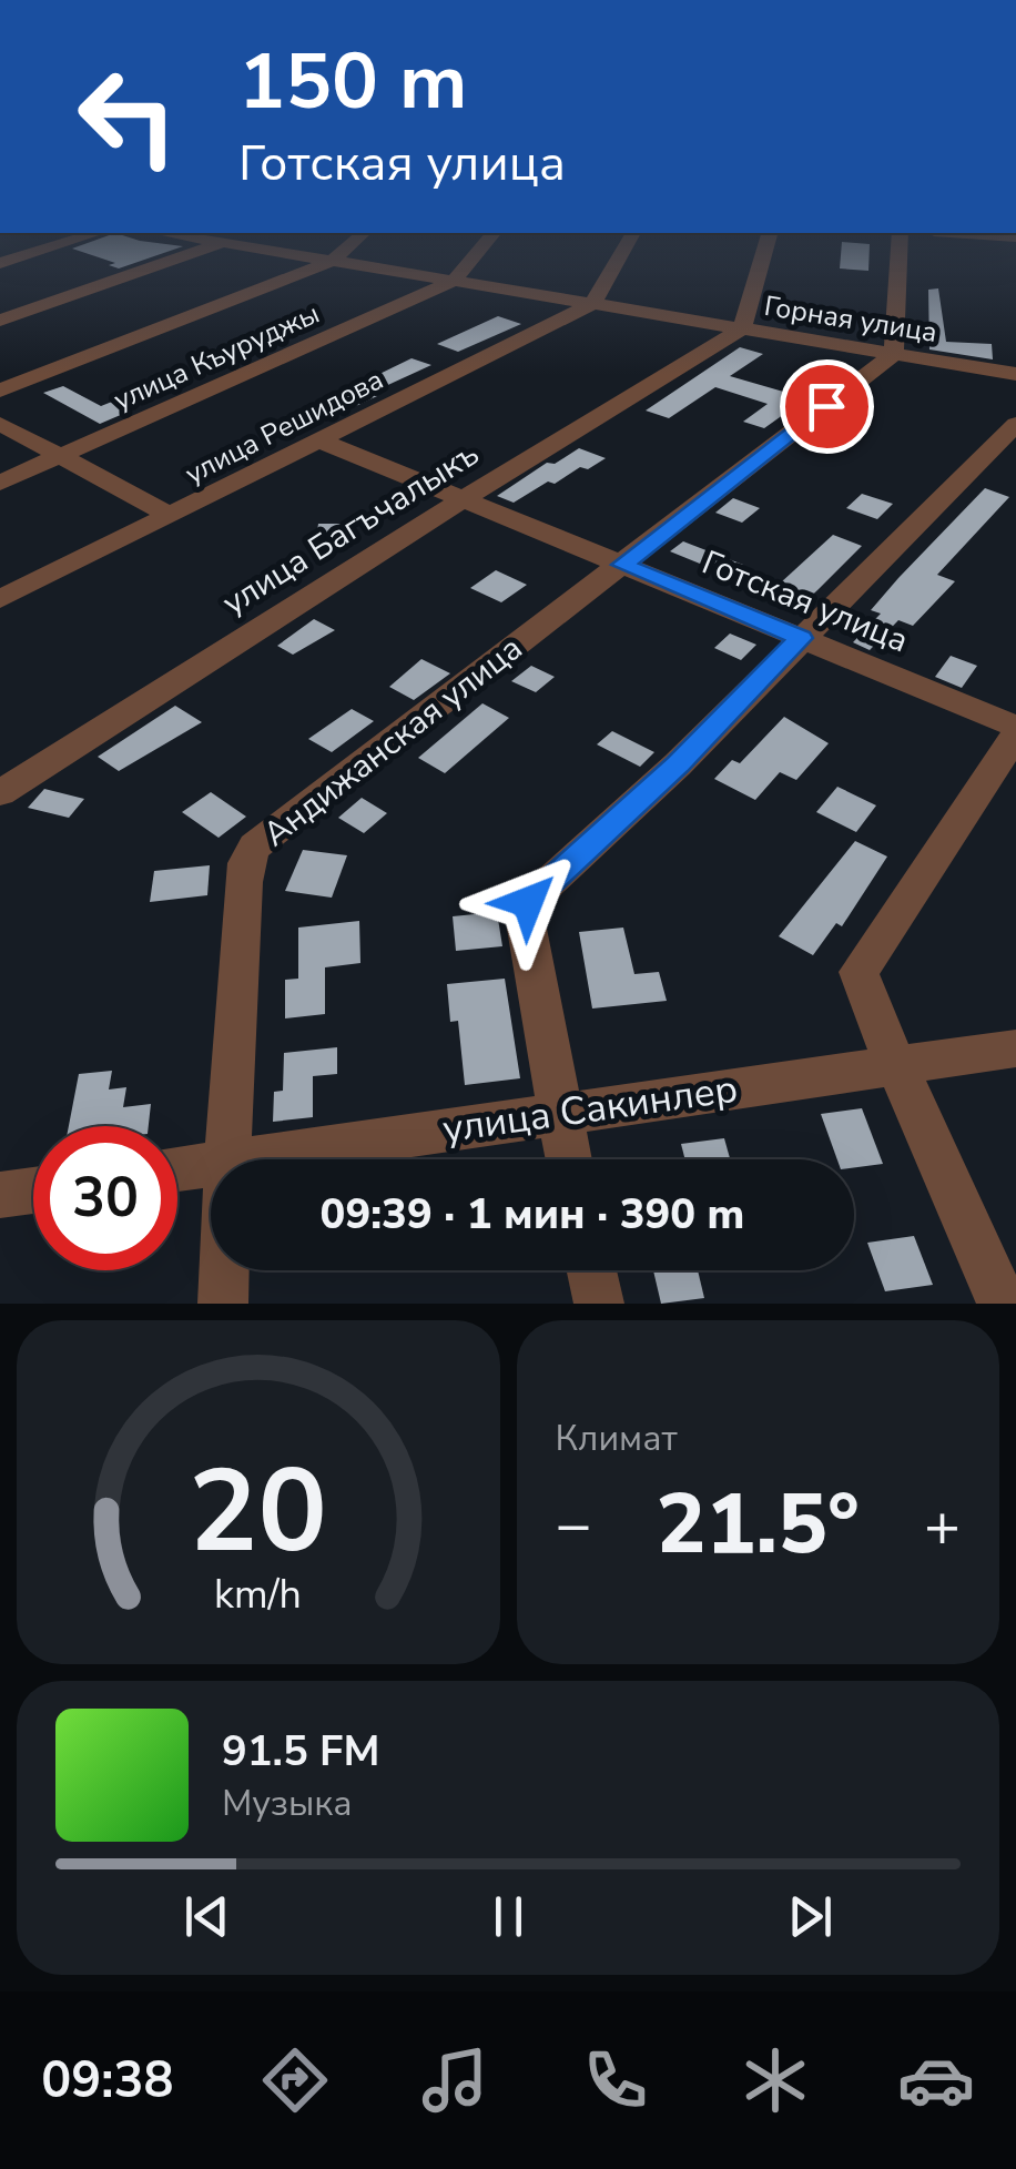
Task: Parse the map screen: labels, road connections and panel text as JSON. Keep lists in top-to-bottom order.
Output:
{
  "streets": {
    "street": [
      "Горная улица",
      "улица Къуруджы",
      "улица Решидова",
      "улица Багъчалыкъ",
      "Готская улица",
      "Андижанская улица",
      "улица Сакинлер"
    ]
  },
  "crossings": [
    ["Горная улица", "улица Къуруджы"],
    ["Горная улица", "улица Решидова"],
    ["Горная улица", "улица Багъчалыкъ"],
    ["Горная улица", "Андижанская улица"],
    ["улица Решидова", "Готская улица"],
    ["улица Багъчалыкъ", "Готская улица"],
    ["Готская улица", "Андижанская улица"]
  ],
  "page": {
    "turn": ["150 m", "Готская улица"],
    "limit": "30",
    "trip": "09:39 · 1 мин · 390 m",
    "tile": "Климат",
    "heat": ["−", "21.5°", "+"],
    "song": ["91.5 FM", "Музыка"],
    "tabs": "09:38",
    "gauge": ["20", "km/h"]
  }
}
